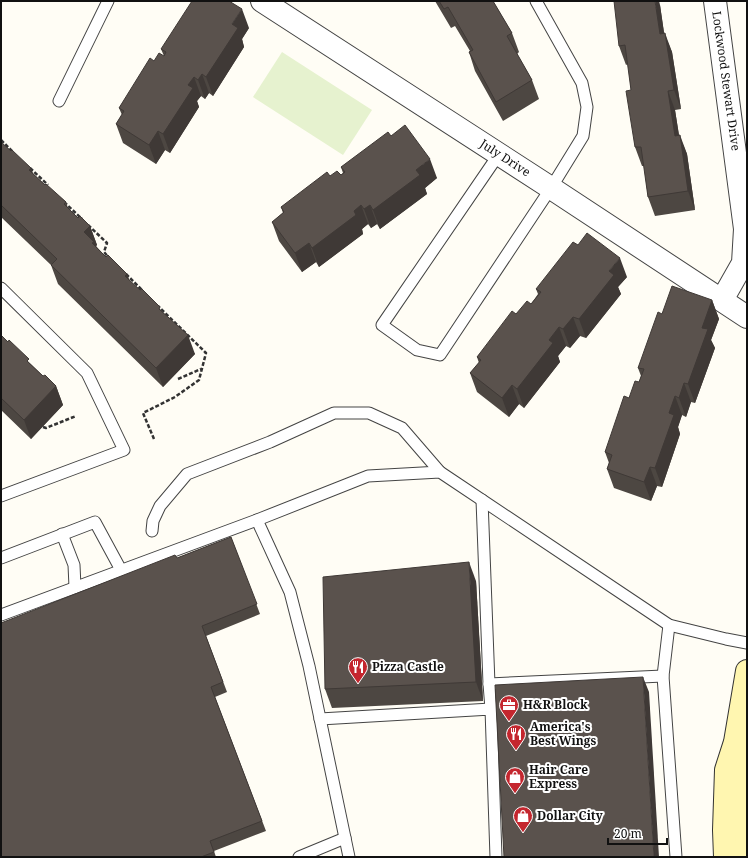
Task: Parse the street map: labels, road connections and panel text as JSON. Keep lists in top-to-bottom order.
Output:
{
  "streets": {
    "street": ["Lockwood Stewart Drive", "July Drive"]
  },
  "crossings": [
    ["Lockwood Stewart Drive", "July Drive"]
  ],
  "places": {
    "restaurant": ["Pizza Castle", "America's Best Wings"],
    "office": ["H&R Block"],
    "shop": ["Hair Care Express", "Dollar City"]
  },
  "scale_bar": "20 m"
}
